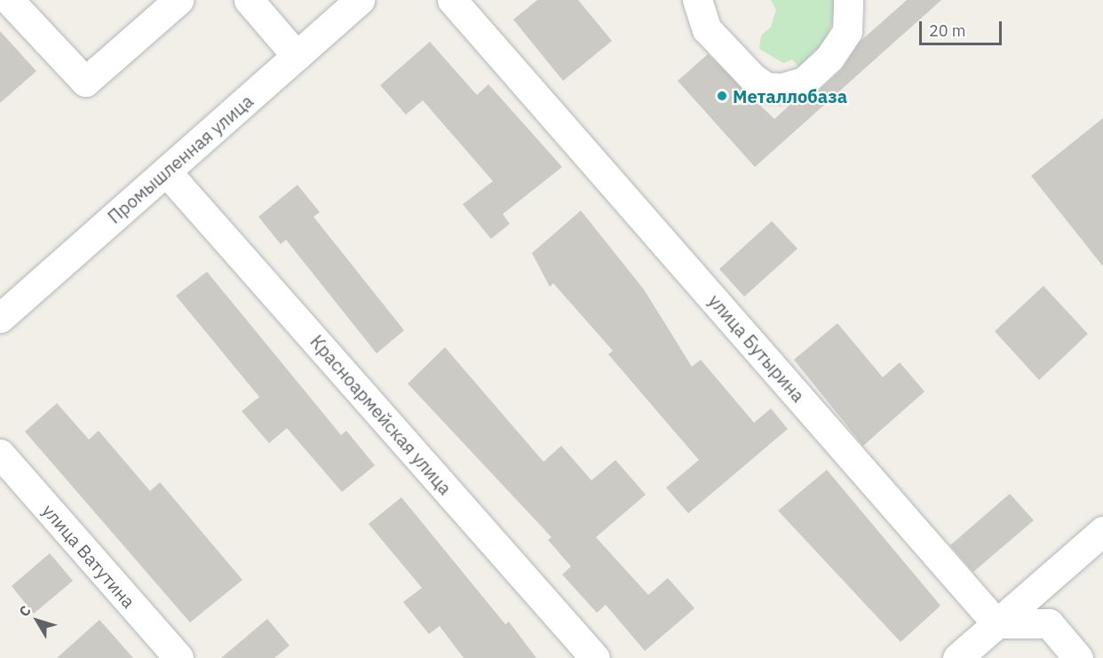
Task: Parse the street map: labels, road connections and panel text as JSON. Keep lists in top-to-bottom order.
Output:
{
  "streets": {
    "street": [
      "Промышленная улица",
      "улица Бутырина",
      "Красноармейская улица",
      "улица Ватутина"
    ]
  },
  "crossings": [
    ["Промышленная улица", "Красноармейская улица"]
  ],
  "places": ["Металлобаза"],
  "scale_bar": "20 m",
  "north": "top left"
}
